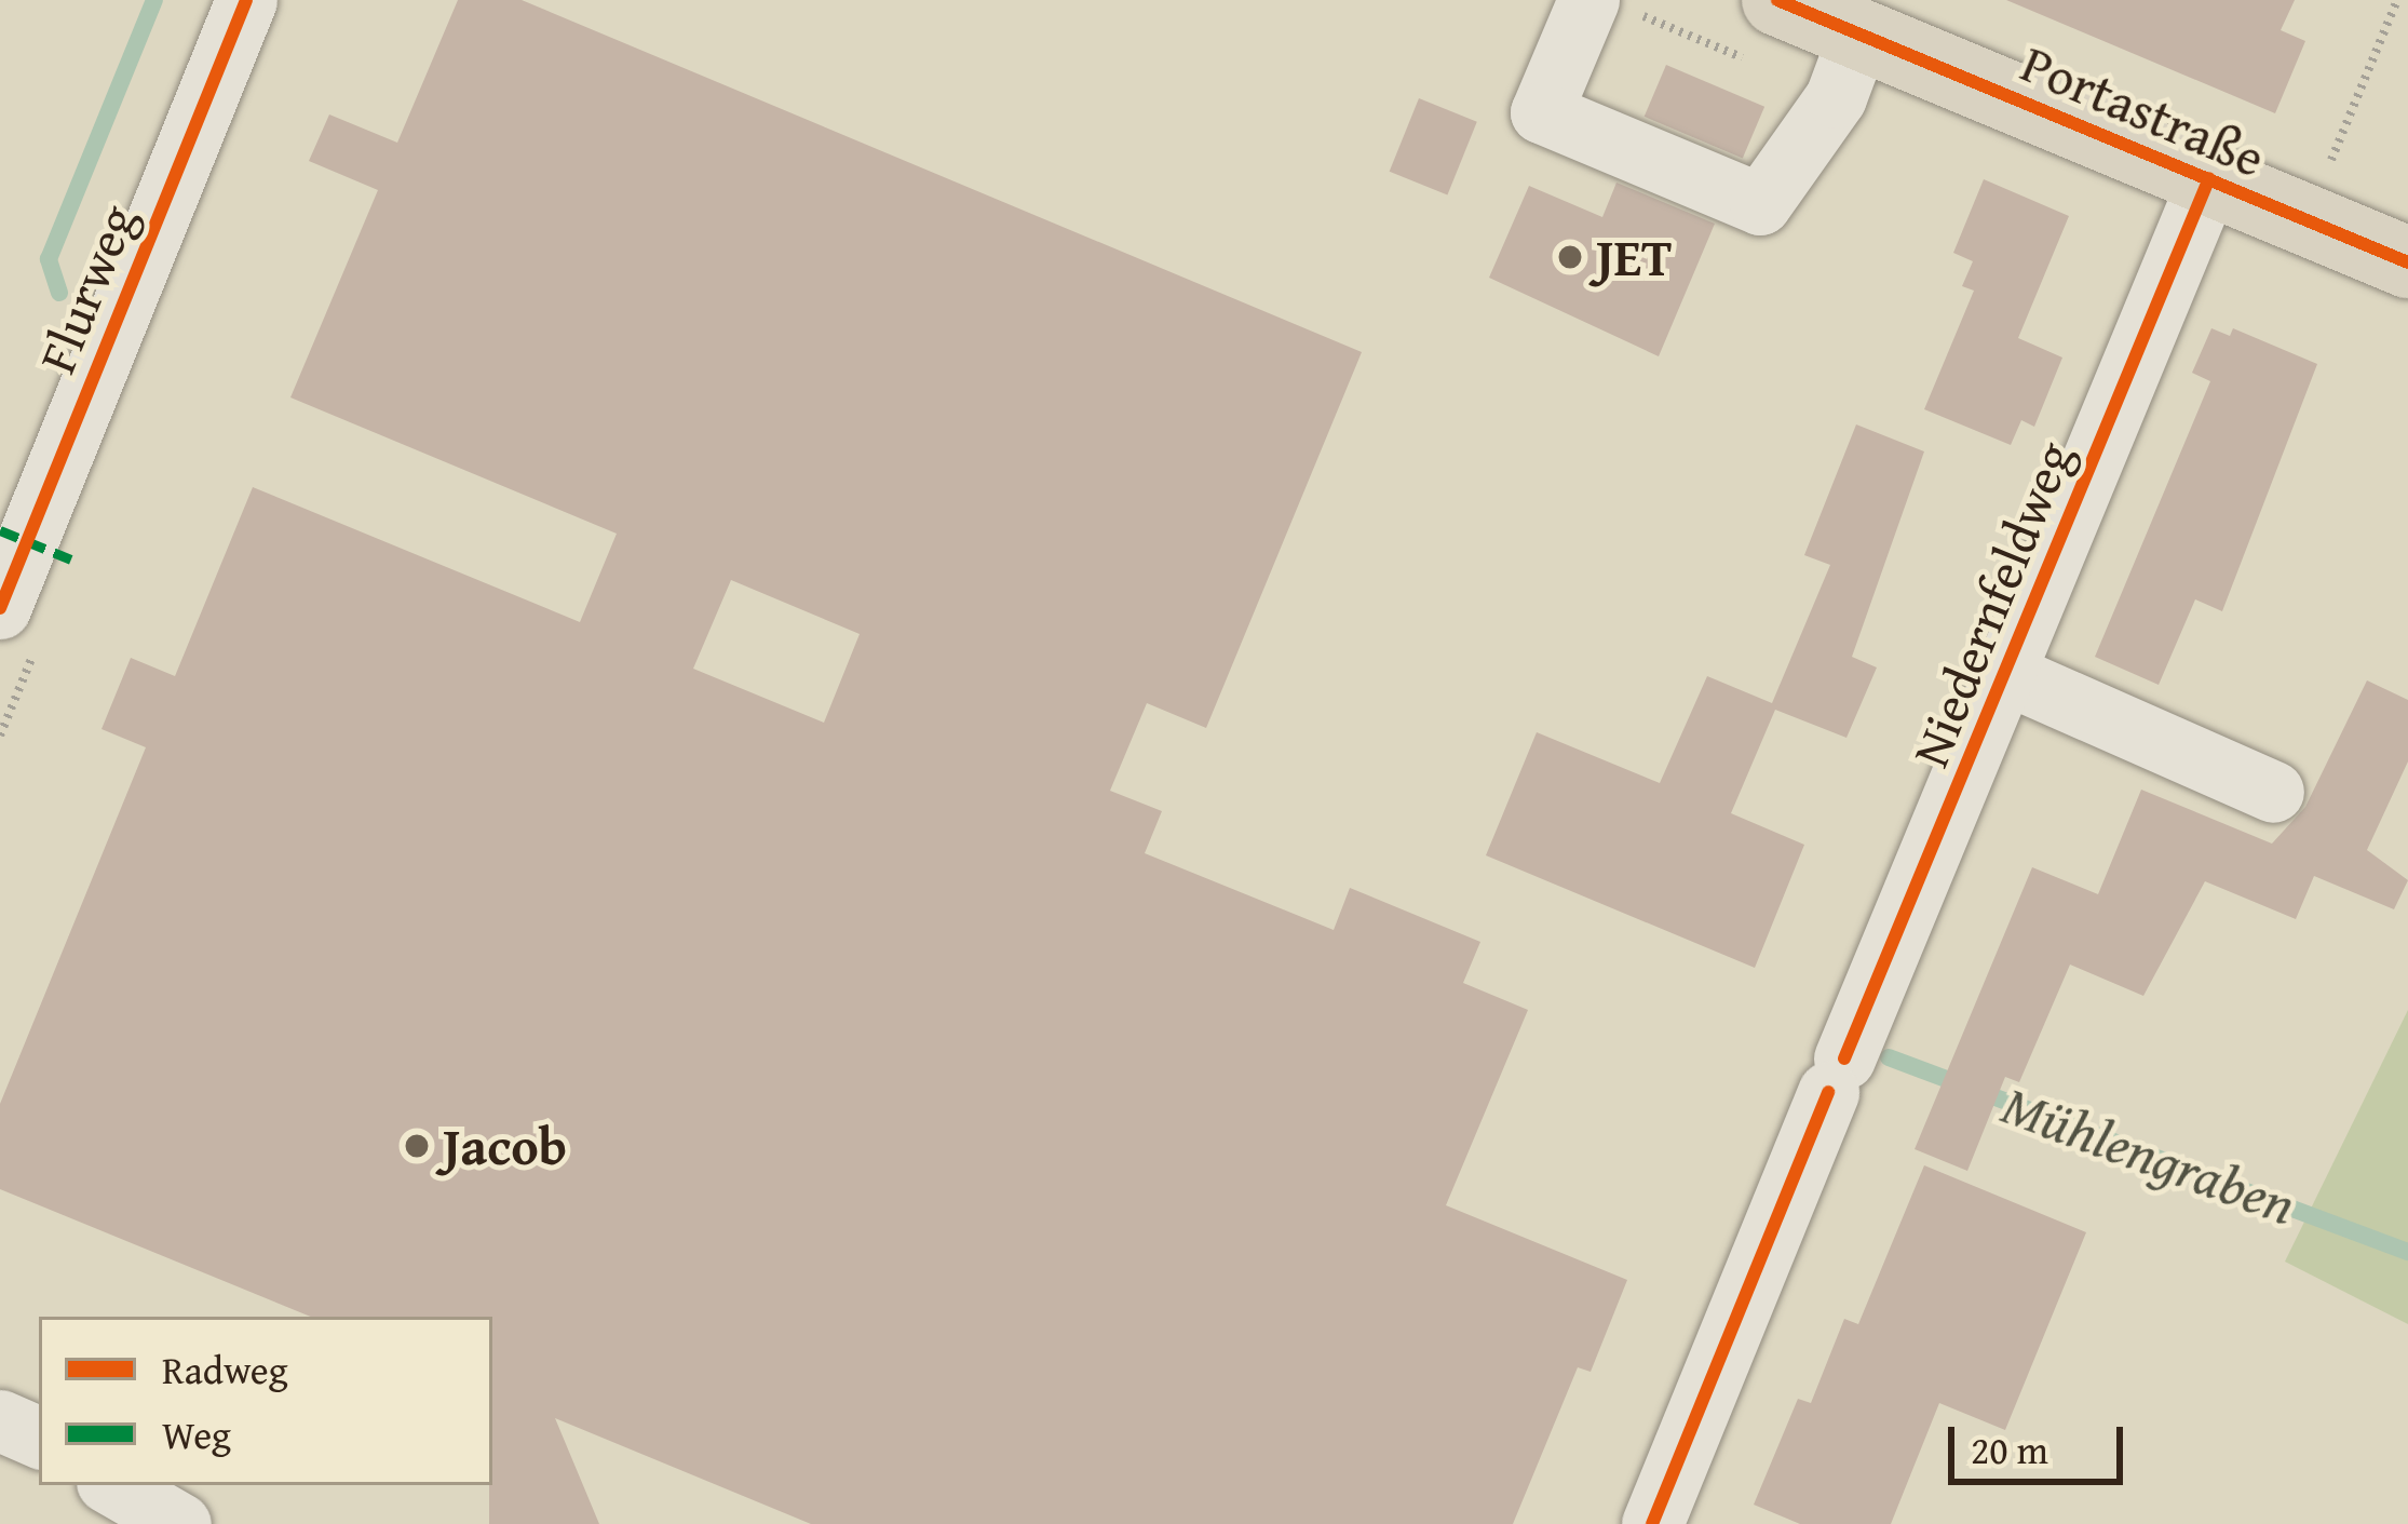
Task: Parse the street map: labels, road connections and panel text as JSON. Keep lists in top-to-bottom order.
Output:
{
  "streets": {
    "main road": ["Portastraße"],
    "street": ["Flurweg", "Niedernfeldweg"]
  },
  "crossings": [
    ["Portastraße", "Niedernfeldweg"]
  ],
  "water": ["Mühlengraben"],
  "places": ["JET", "Jacob"],
  "legend": ["Radweg", "Weg"],
  "scale_bar": "20 m"
}
